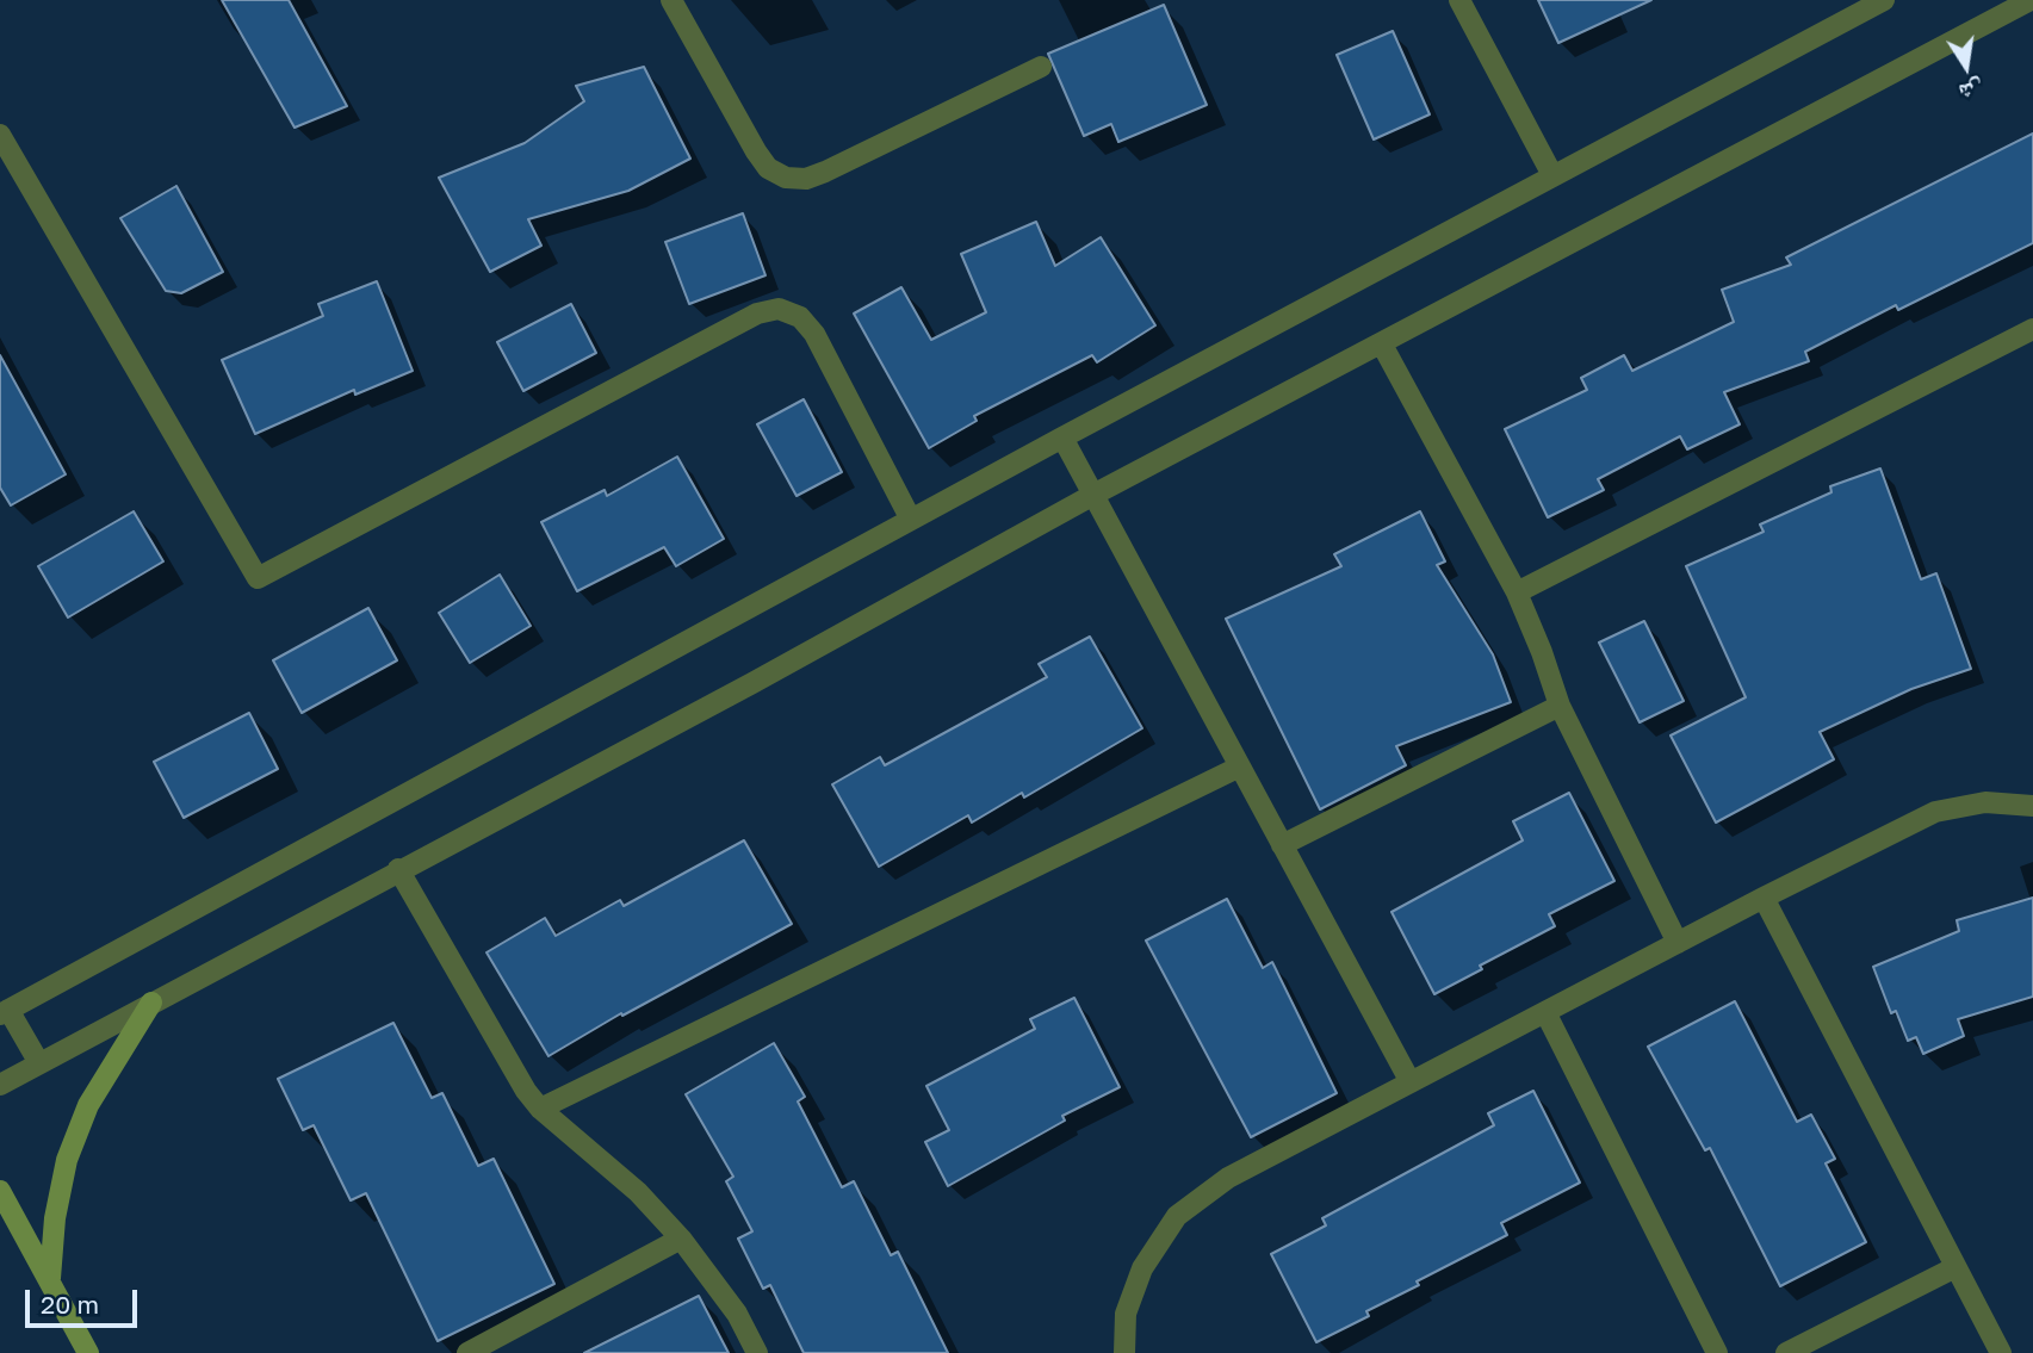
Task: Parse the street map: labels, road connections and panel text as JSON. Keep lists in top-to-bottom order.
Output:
{
  "scale_bar": "20 m",
  "north": "bottom"
}
